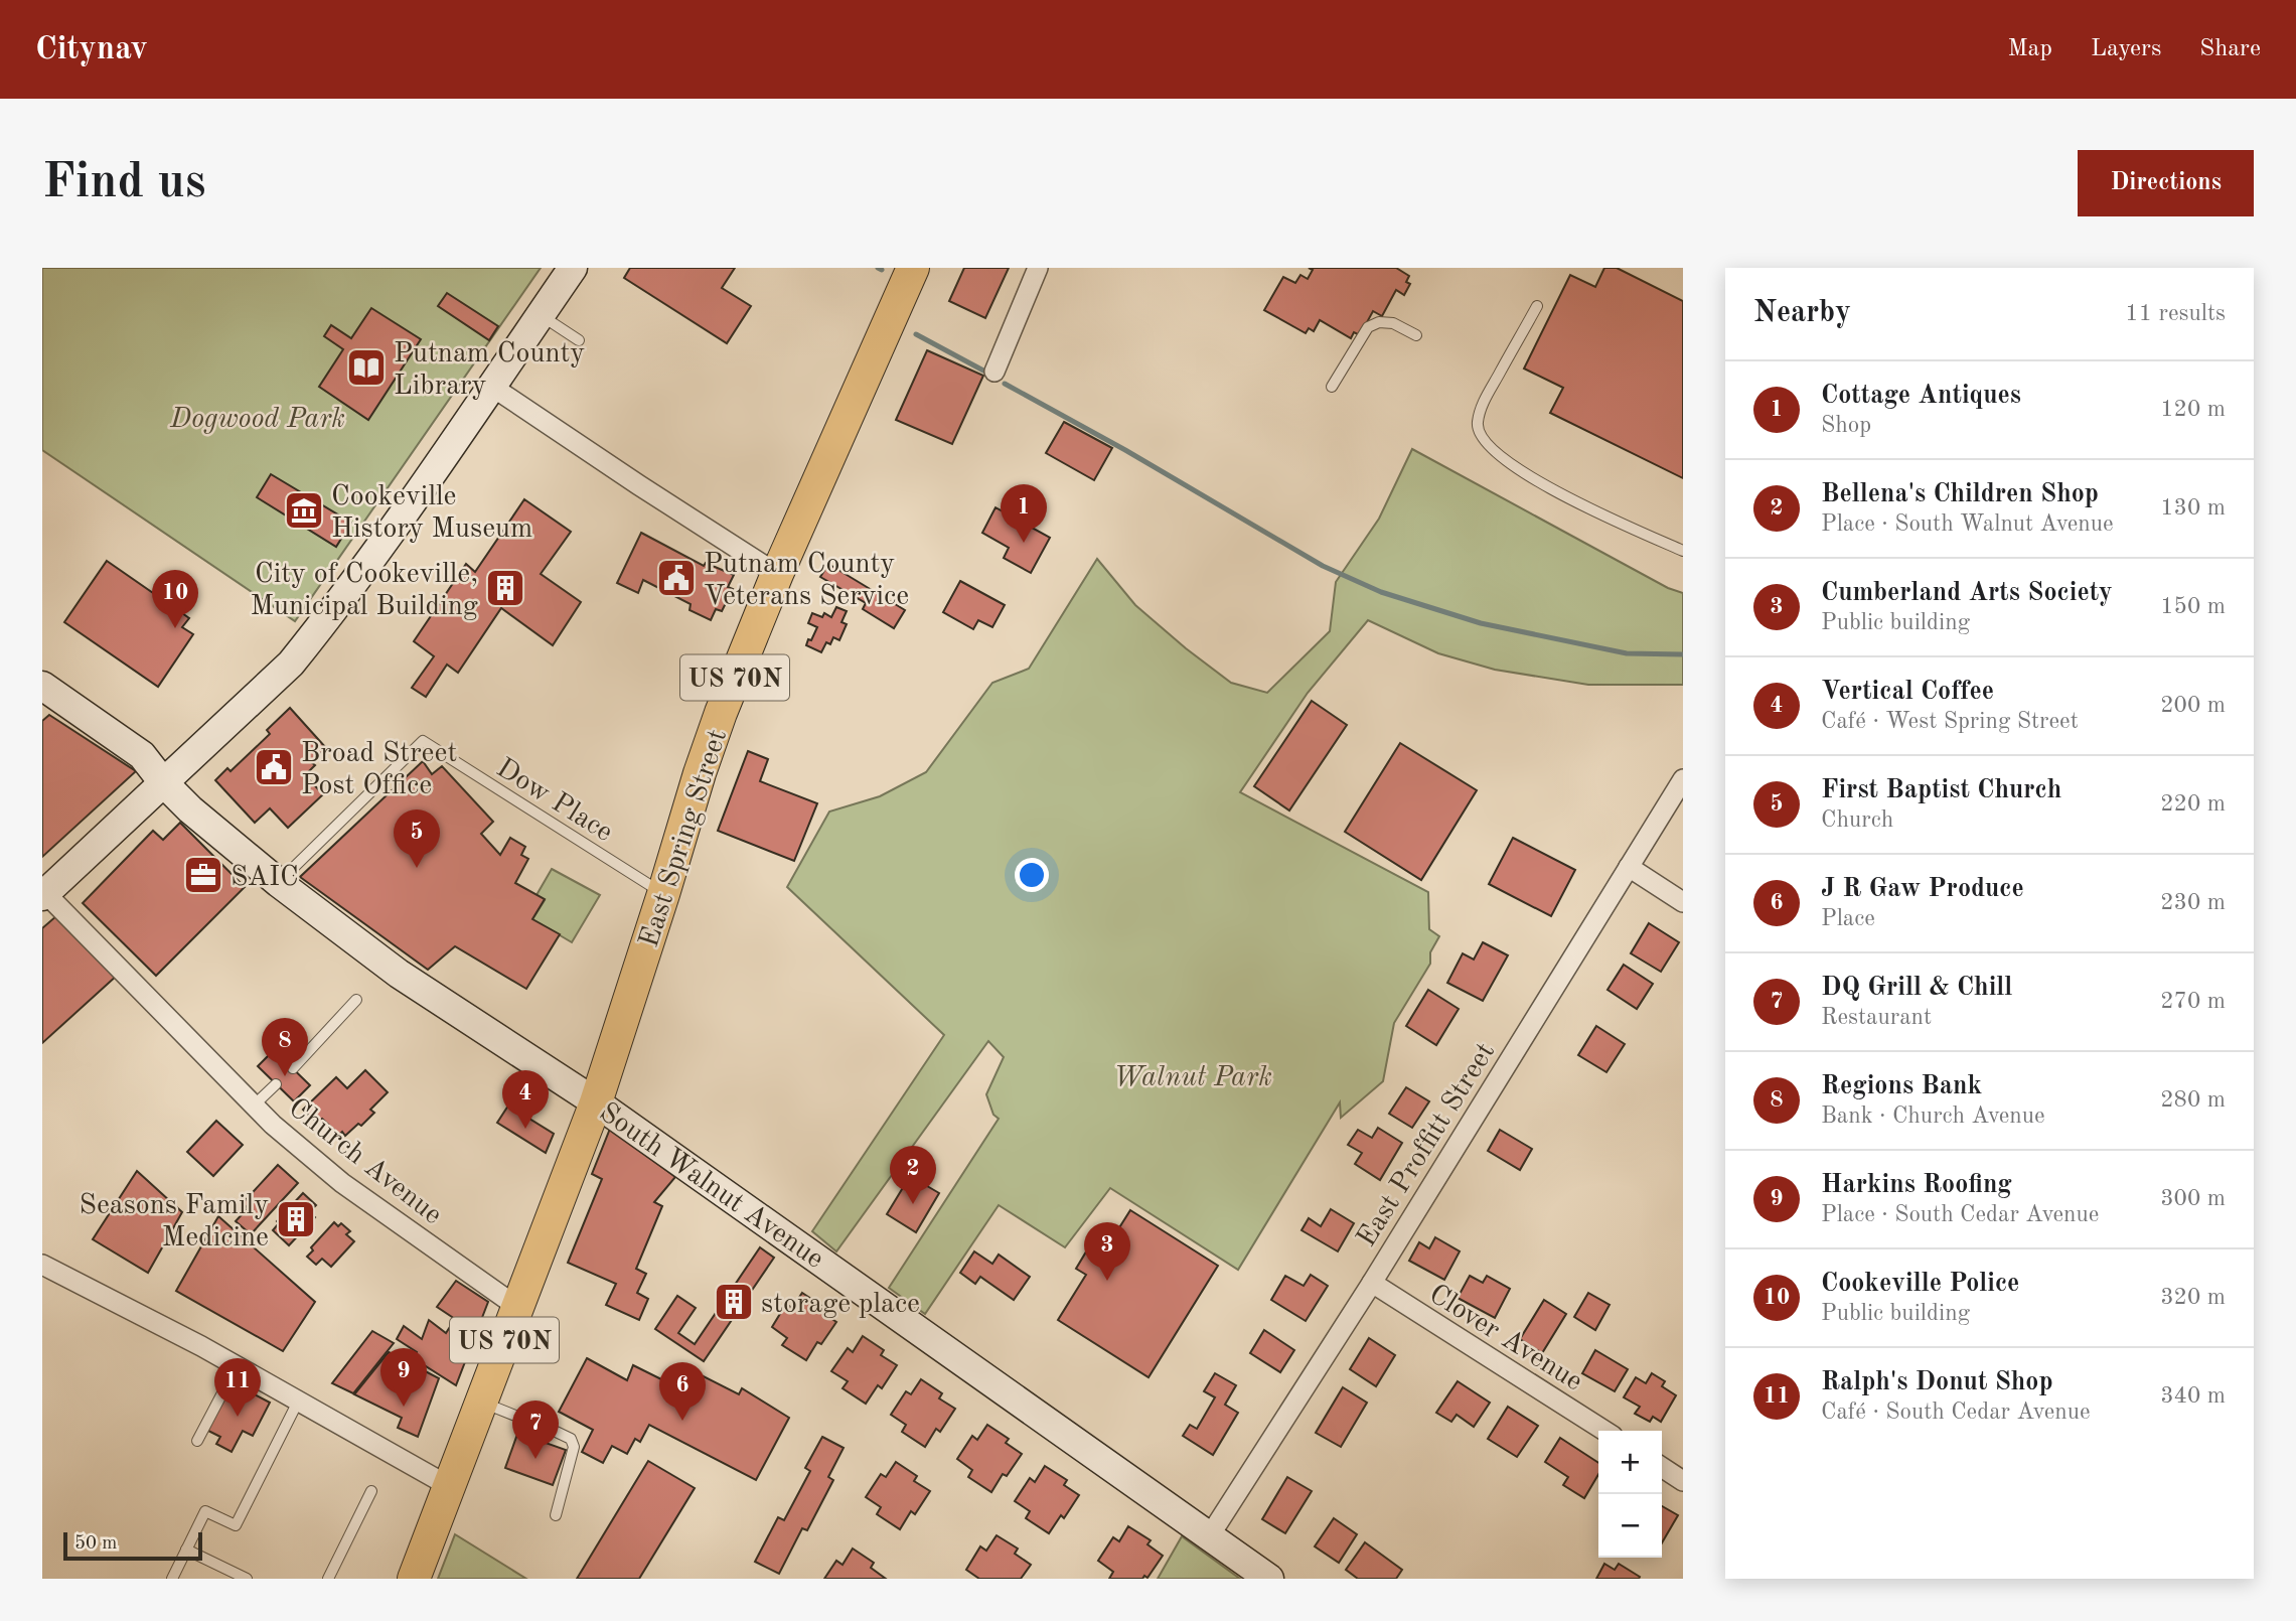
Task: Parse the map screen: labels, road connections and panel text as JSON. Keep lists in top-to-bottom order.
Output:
{
  "streets": {
    "main road": ["US 70N", "East Spring Street"],
    "street": [
      "East Proffitt Street",
      "Church Avenue",
      "South Walnut Avenue",
      "Clover Avenue"
    ],
    "lane": ["Dow Place"]
  },
  "crossings": [
    ["US 70N", "East Spring Street"],
    ["US 70N", "Church Avenue"],
    ["US 70N", "South Walnut Avenue"],
    ["Dow Place", "East Spring Street"],
    ["Dow Place", "South Walnut Avenue"],
    ["East Spring Street", "South Walnut Avenue"],
    ["East Proffitt Street", "South Walnut Avenue"],
    ["East Proffitt Street", "Clover Avenue"]
  ],
  "parks": ["Dogwood Park", "Walnut Park"],
  "places": {
    "library": ["Putnam County Library"],
    "museum": ["Cookeville History Museum"],
    "public building": ["Putnam County Veterans Service", "Broad Street Post Office"],
    "building": ["City of Cookeville, Municipal Building", "Seasons Family Medicine", "storage place"],
    "office": ["SAIC"]
  },
  "scale_bar": "50 m",
  "page": {
    "header": "Citynav",
    "nav": ["Map", "Layers", "Share"],
    "buttons": "Directions",
    "title": "Find us",
    "heading": ["Nearby", "11 results"],
    "list": [
      {
        "mark": "1",
        "name": "Cottage Antiques",
        "note": "Shop",
        "value": "120 m"
      },
      {
        "mark": "2",
        "name": "Bellena's Children Shop",
        "note": "Place · South Walnut Avenue",
        "value": "130 m"
      },
      {
        "mark": "3",
        "name": "Cumberland Arts Society",
        "note": "Public building",
        "value": "150 m"
      },
      {
        "mark": "4",
        "name": "Vertical Coffee",
        "note": "Café · West Spring Street",
        "value": "200 m"
      },
      {
        "mark": "5",
        "name": "First Baptist Church",
        "note": "Church",
        "value": "220 m"
      },
      {
        "mark": "6",
        "name": "J R Gaw Produce",
        "note": "Place",
        "value": "230 m"
      },
      {
        "mark": "7",
        "name": "DQ Grill & Chill",
        "note": "Restaurant",
        "value": "270 m"
      },
      {
        "mark": "8",
        "name": "Regions Bank",
        "note": "Bank · Church Avenue",
        "value": "280 m"
      },
      {
        "mark": "9",
        "name": "Harkins Roofing",
        "note": "Place · South Cedar Avenue",
        "value": "300 m"
      },
      {
        "mark": "10",
        "name": "Cookeville Police",
        "note": "Public building",
        "value": "320 m"
      },
      {
        "mark": "11",
        "name": "Ralph's Donut Shop",
        "note": "Café · South Cedar Avenue",
        "value": "340 m"
      }
    ],
    "pins": [
      "1",
      "10",
      "5",
      "8",
      "4",
      "2",
      "3",
      "9",
      "11",
      "6",
      "7"
    ],
    "map_buttons": ["+", "−"],
    "scale": "50 m"
  }
}
